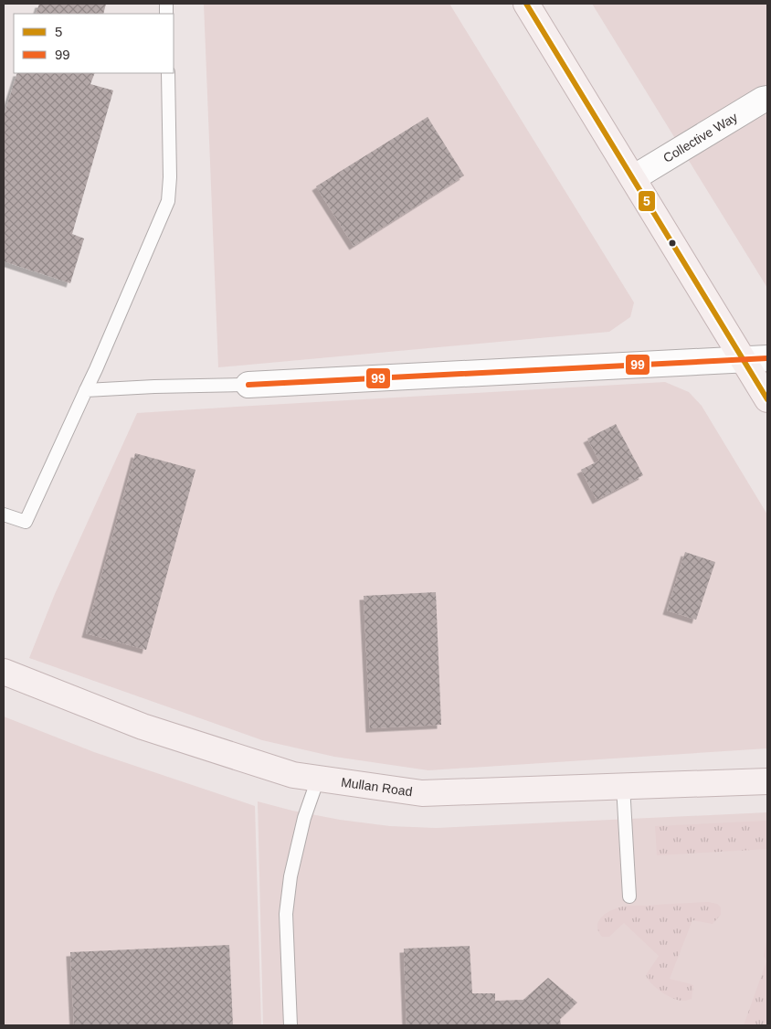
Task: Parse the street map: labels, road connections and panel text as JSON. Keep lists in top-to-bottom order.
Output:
{
  "streets": {
    "main road": ["Mullan Road"],
    "street": ["Collective Way"]
  },
  "lines": ["transit line 5", "transit line 99"],
  "legend": ["5", "99"]
}
